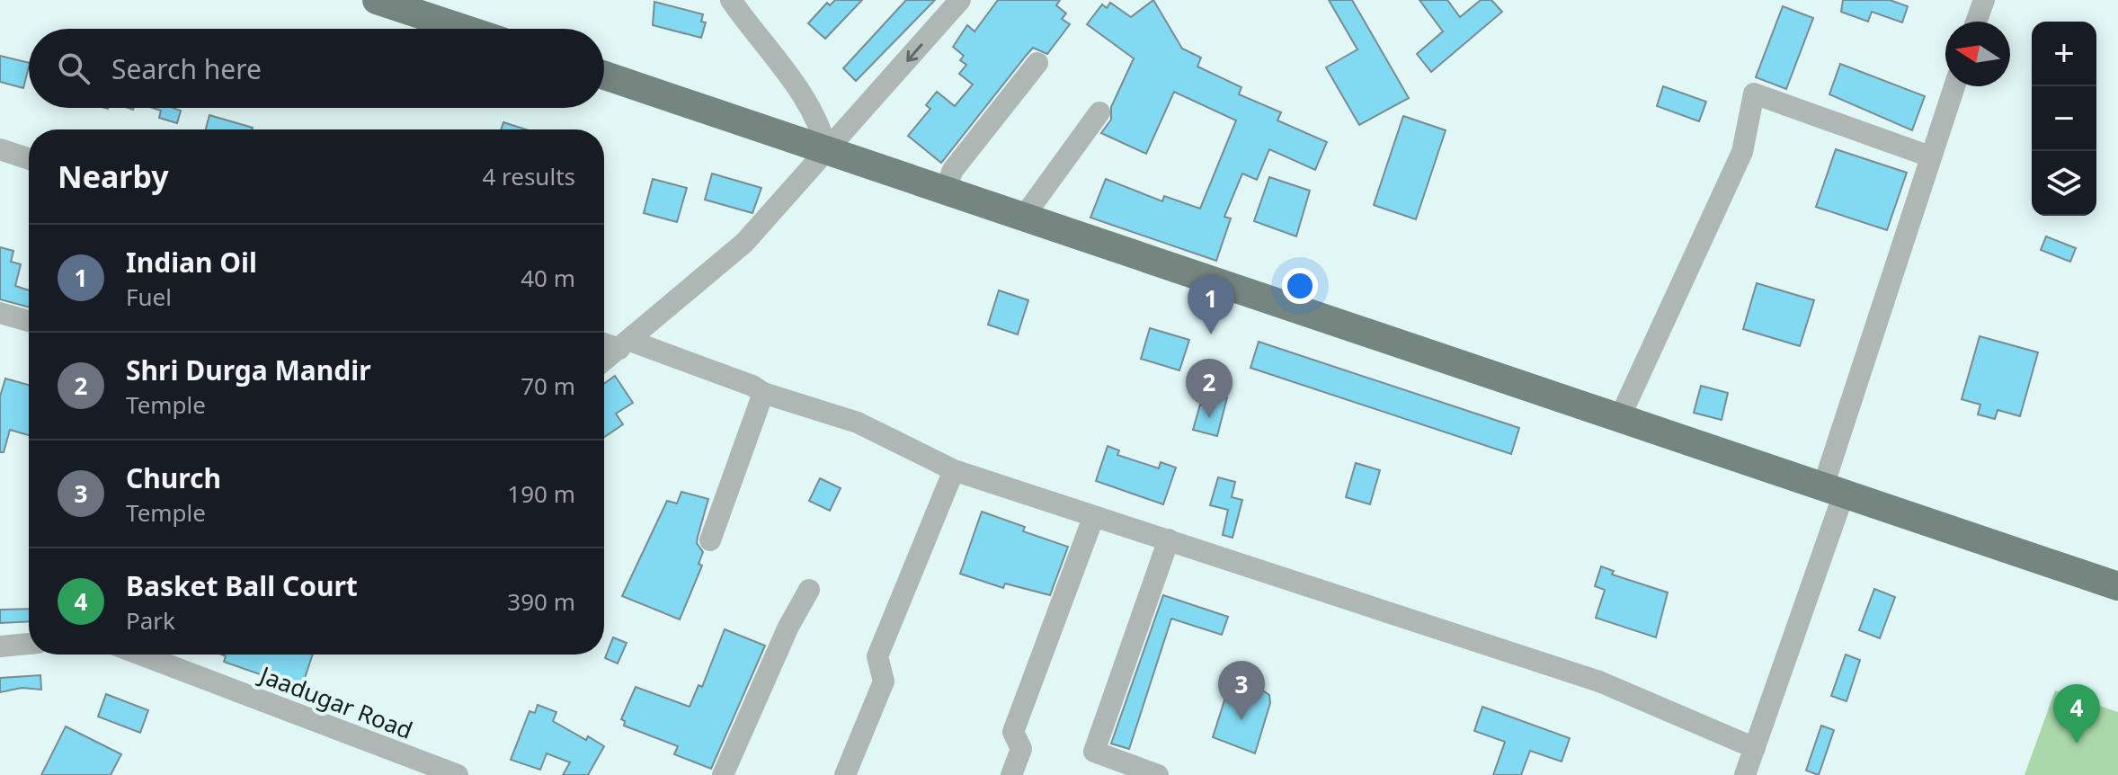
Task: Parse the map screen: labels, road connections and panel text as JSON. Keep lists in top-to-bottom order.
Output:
{
  "streets": {
    "street": ["Jaadugar Road"]
  },
  "north": "left",
  "page": {
    "map_buttons": ["+", "−"],
    "search": "Search here",
    "heading": ["Nearby", "4 results"],
    "list": [
      {
        "mark": "1",
        "name": "Indian Oil",
        "note": "Fuel",
        "value": "40 m"
      },
      {
        "mark": "2",
        "name": "Shri Durga Mandir",
        "note": "Temple",
        "value": "70 m"
      },
      {
        "mark": "3",
        "name": "Church",
        "note": "Temple",
        "value": "190 m"
      },
      {
        "mark": "4",
        "name": "Basket Ball Court",
        "note": "Park",
        "value": "390 m"
      }
    ],
    "pins": [
      "1",
      "2",
      "3",
      "4"
    ]
  }
}
